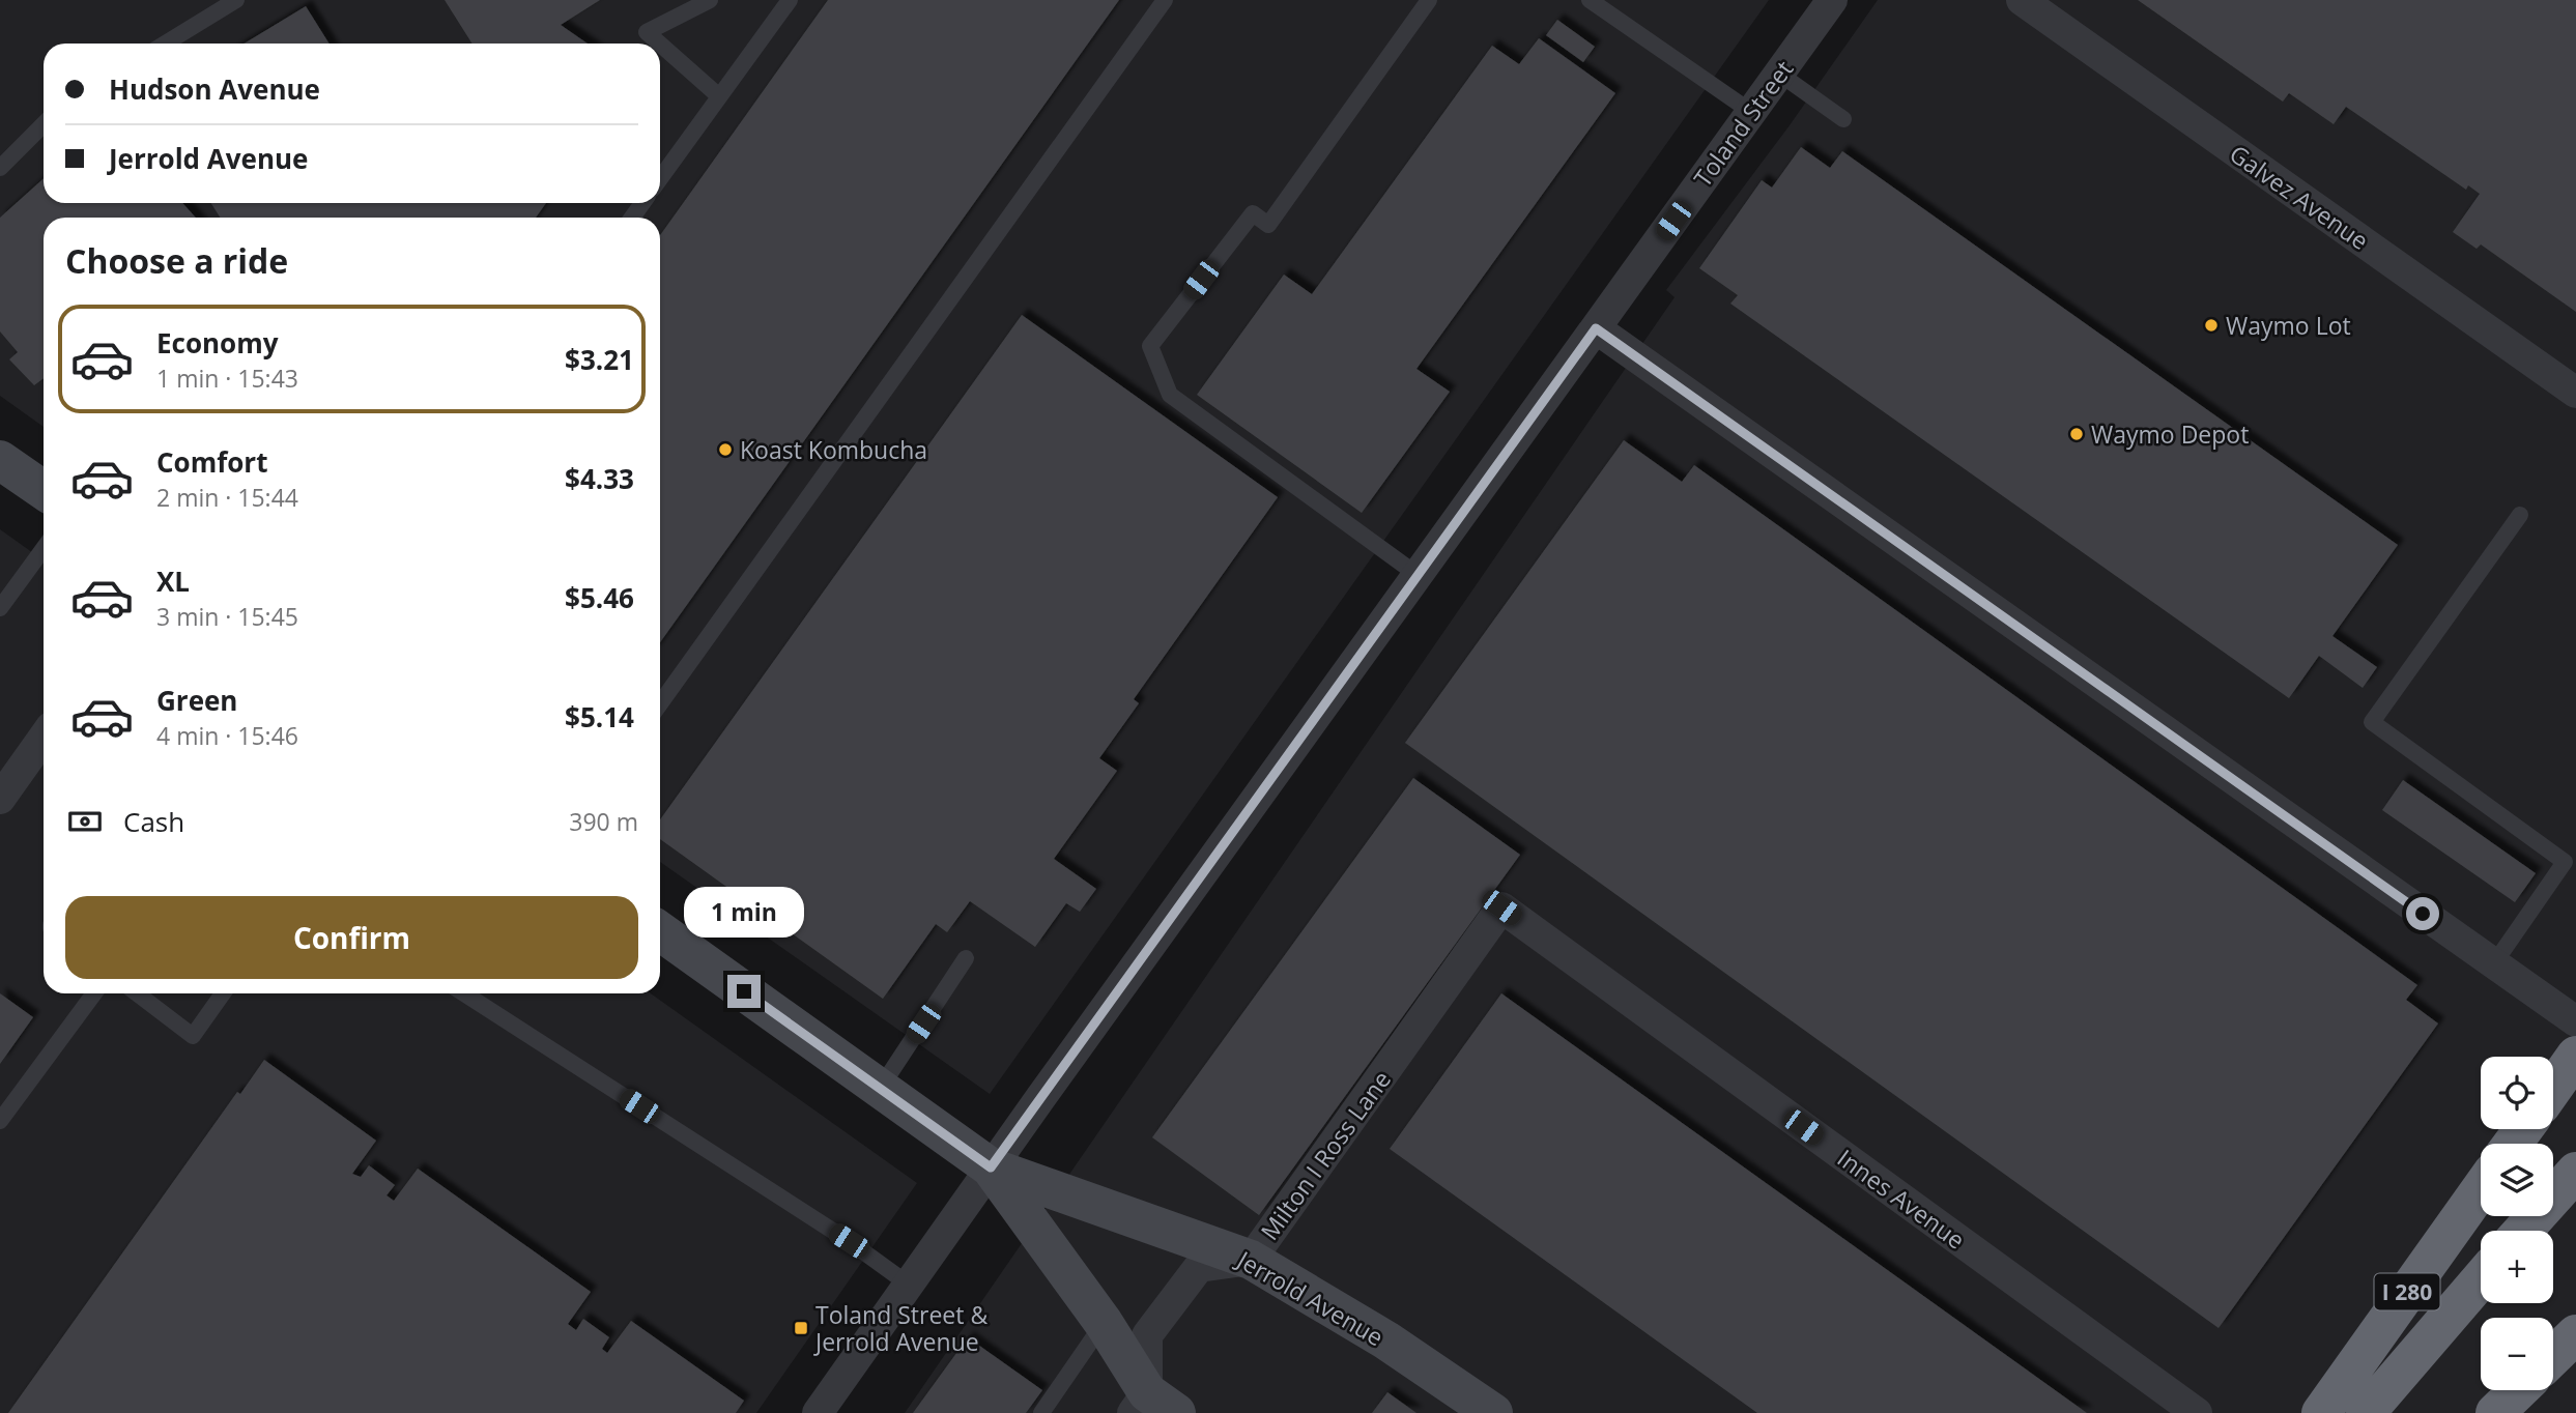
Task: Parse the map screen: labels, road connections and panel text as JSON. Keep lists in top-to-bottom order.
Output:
{
  "streets": {
    "highway": ["I 280"],
    "street": [
      "Toland Street",
      "Galvez Avenue",
      "Milton I Ross Lane",
      "Innes Avenue",
      "Jerrold Avenue"
    ]
  },
  "crossings": [
    ["Toland Street", "Jerrold Avenue"],
    ["Milton I Ross Lane", "Innes Avenue"],
    ["Milton I Ross Lane", "Jerrold Avenue"]
  ],
  "places": {
    "other": ["Waymo Lot", "Waymo Depot", "Koast Kombucha"],
    "transit": ["Toland Street & Jerrold Avenue"]
  },
  "page": {
    "banner": ["Hudson Avenue", "Jerrold Avenue"],
    "heading": "Choose a ride",
    "list": [
      {
        "name": "Economy",
        "note": "1 min · 15:43",
        "value": "$3.21"
      },
      {
        "name": "Comfort",
        "note": "2 min · 15:44",
        "value": "$4.33"
      },
      {
        "name": "XL",
        "note": "3 min · 15:45",
        "value": "$5.46"
      },
      {
        "name": "Green",
        "note": "4 min · 15:46",
        "value": "$5.14"
      }
    ],
    "pay": ["Cash", "390 m"],
    "buttons": "Confirm",
    "bubble": "1 min",
    "map_buttons": ["+", "−"]
  }
}
